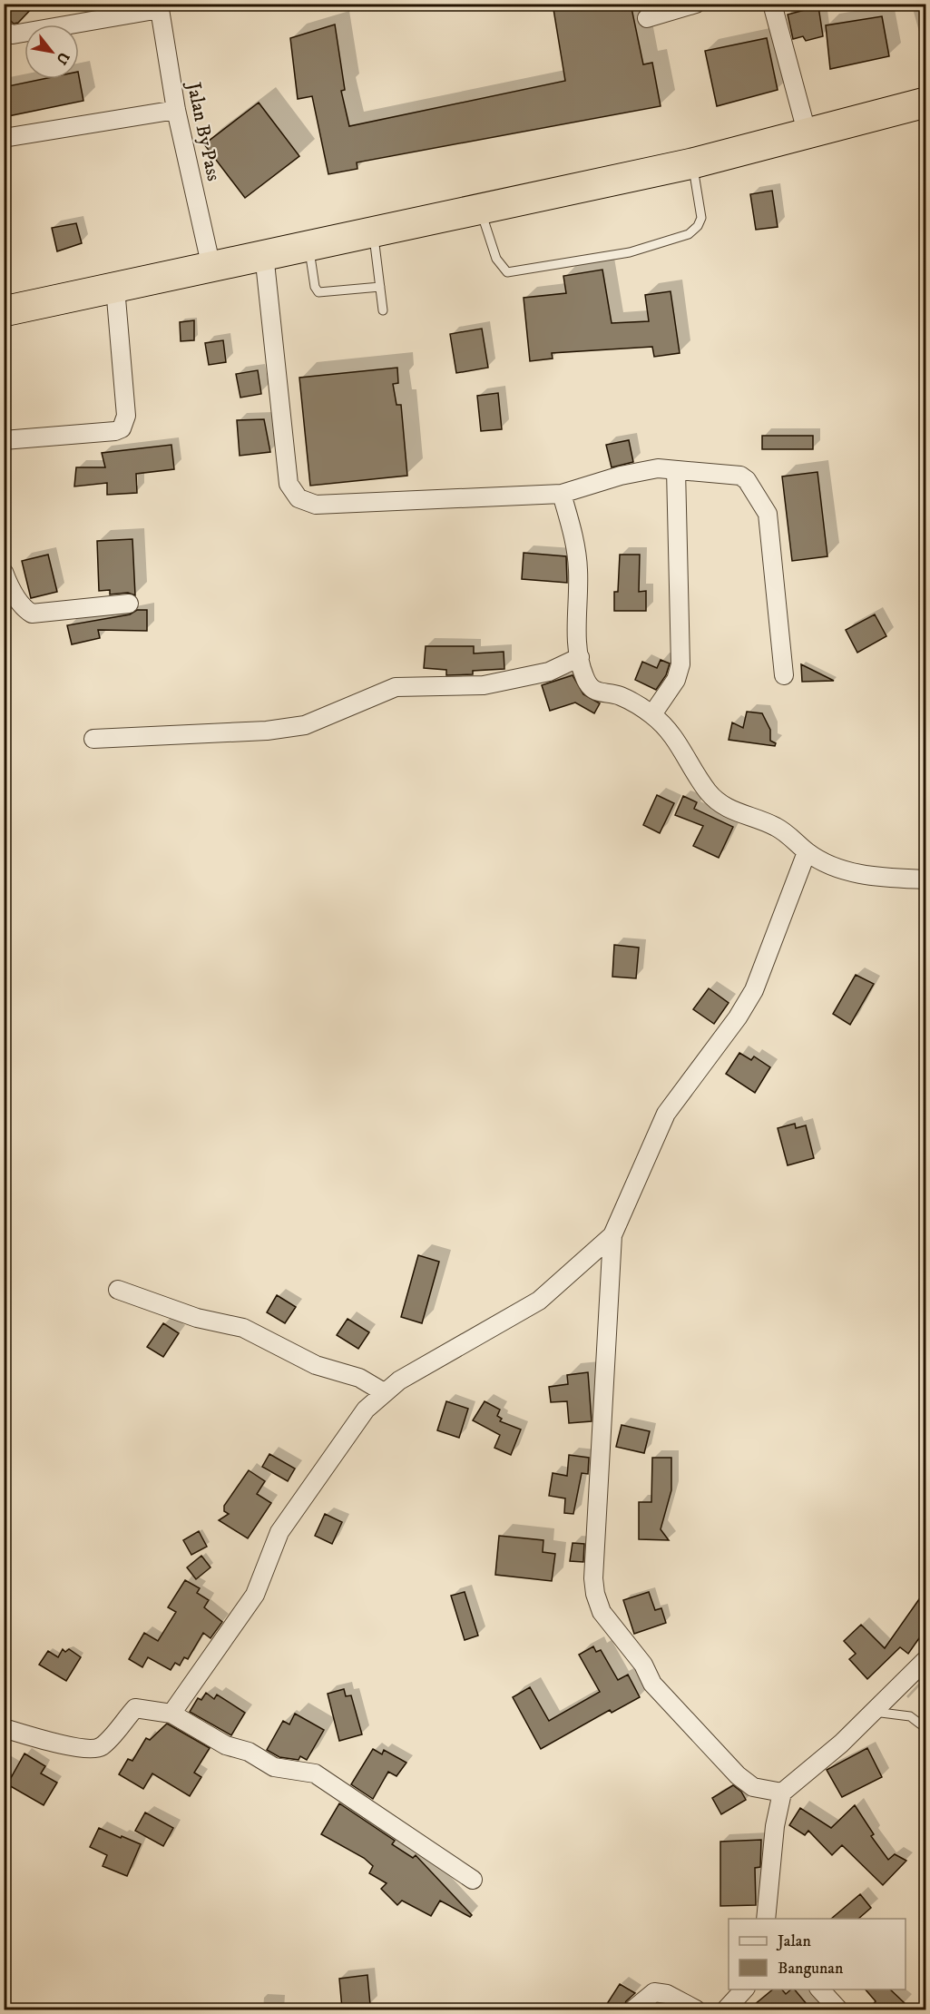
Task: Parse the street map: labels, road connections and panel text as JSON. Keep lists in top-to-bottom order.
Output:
{
  "streets": {
    "street": ["Jalan By Pass"]
  },
  "legend": ["Jalan", "Bangunan"],
  "north": "bottom right"
}
